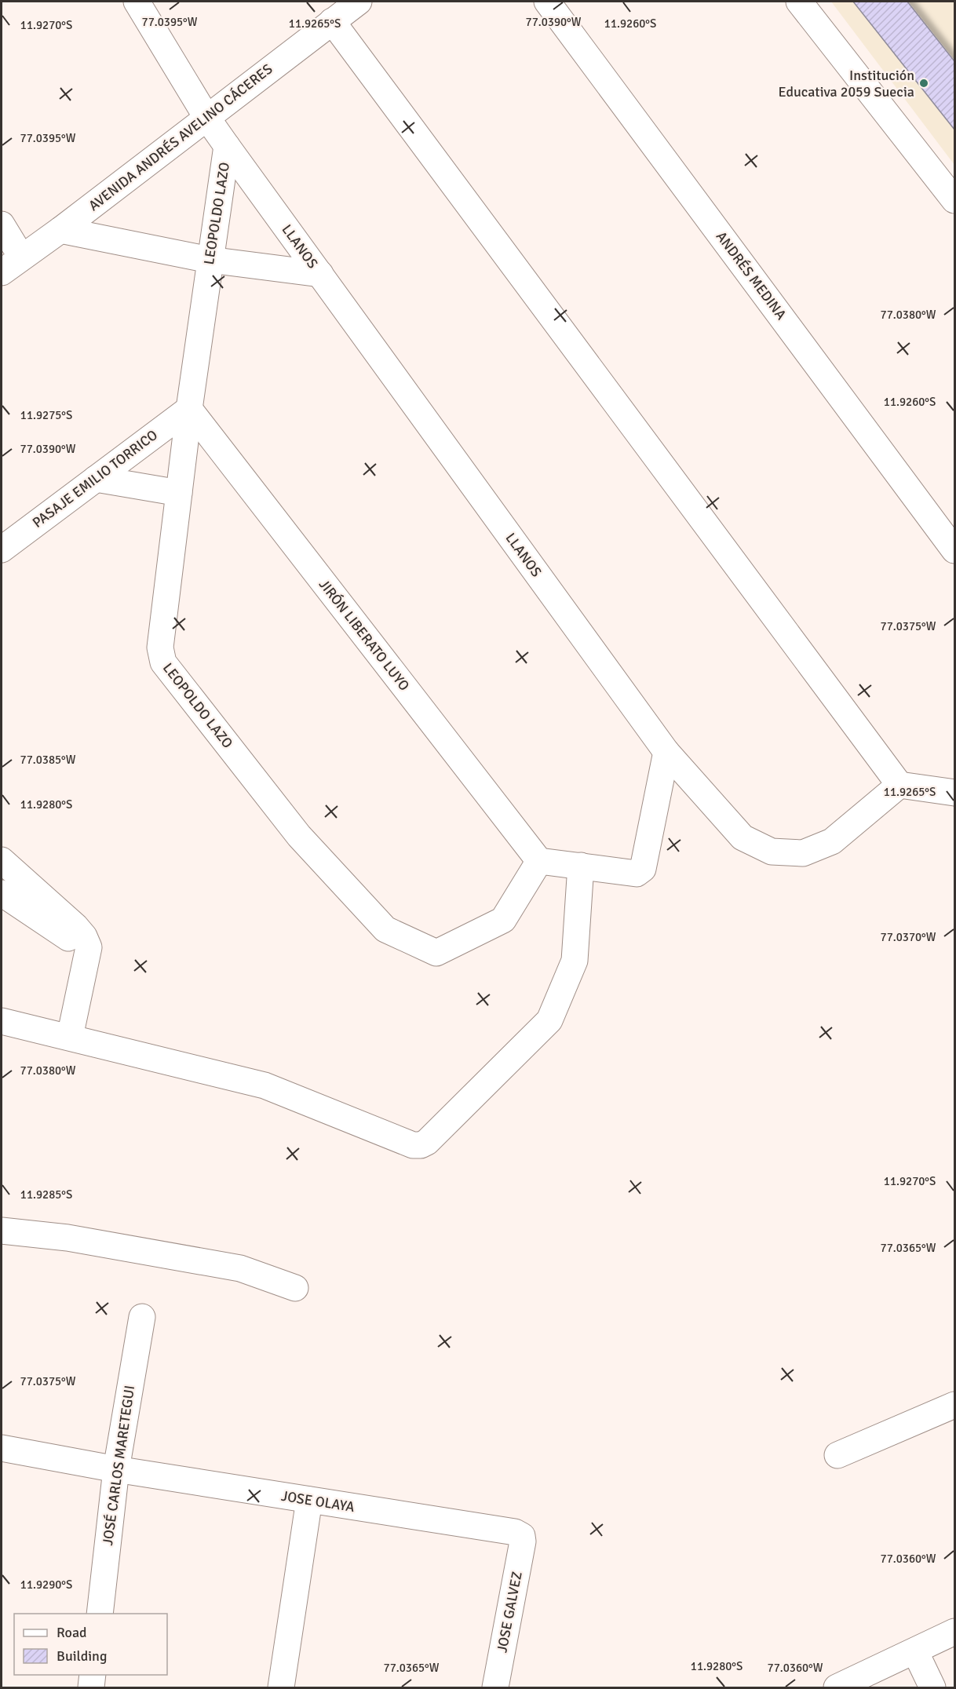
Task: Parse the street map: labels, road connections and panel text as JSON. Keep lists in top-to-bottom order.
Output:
{
  "streets": {
    "street": [
      "AVENIDA ANDRÉS AVELINO CÁCERES",
      "LEOPOLDO LAZO",
      "LLANOS",
      "ANDRÉS MEDINA",
      "PASAJE EMILIO TORRICO",
      "JIRÓN LIBERATO LUYO",
      "JOSÉ CARLOS MARETEGUI",
      "JOSE OLAYA",
      "JOSE GALVEZ"
    ]
  },
  "crossings": [
    ["AVENIDA ANDRÉS AVELINO CÁCERES", "LLANOS"],
    ["LEOPOLDO LAZO", "LLANOS"],
    ["LEOPOLDO LAZO", "PASAJE EMILIO TORRICO"],
    ["LEOPOLDO LAZO", "JIRÓN LIBERATO LUYO"],
    ["PASAJE EMILIO TORRICO", "JIRÓN LIBERATO LUYO"],
    ["JOSÉ CARLOS MARETEGUI", "JOSE OLAYA"],
    ["JOSE OLAYA", "JOSE GALVEZ"]
  ],
  "places": ["Institución Educativa 2059 Suecia"],
  "legend": ["Road", "Building"],
  "coordinates": [
    "77.0395°W",
    "77.0390°W",
    "11.9265°S",
    "11.9260°S",
    "11.9270°S",
    "77.0380°W",
    "11.9275°S",
    "77.0375°W",
    "77.0385°W",
    "11.9280°S",
    "77.0370°W",
    "11.9285°S",
    "77.0365°W",
    "77.0360°W",
    "11.9290°S"
  ]
}
